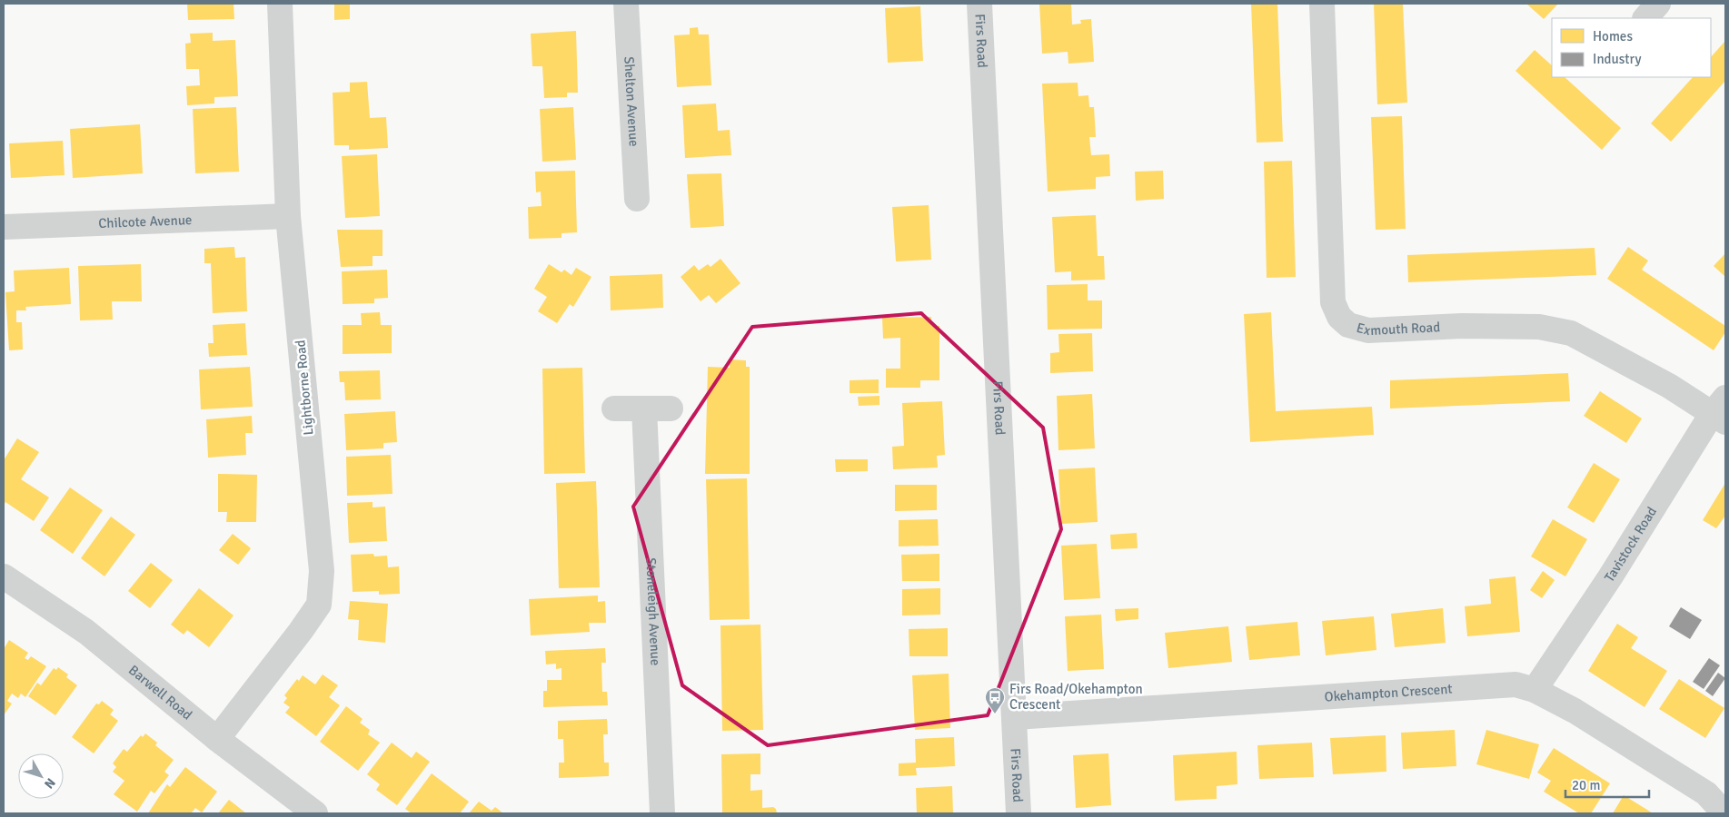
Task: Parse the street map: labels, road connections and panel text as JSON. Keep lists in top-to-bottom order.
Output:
{
  "streets": {
    "street": [
      "Firs Road",
      "Shelton Avenue",
      "Chilcote Avenue",
      "Exmouth Road",
      "Lightborne Road",
      "Tavistock Road",
      "Stoneleigh Avenue",
      "Barwell Road",
      "Okehampton Crescent"
    ]
  },
  "crossings": [
    ["Firs Road", "Okehampton Crescent"],
    ["Chilcote Avenue", "Lightborne Road"],
    ["Exmouth Road", "Tavistock Road"],
    ["Lightborne Road", "Barwell Road"],
    ["Tavistock Road", "Okehampton Crescent"]
  ],
  "places": {
    "bus stop": ["Firs Road/Okehampton Crescent"]
  },
  "legend": ["Homes", "Industry"],
  "scale_bar": "20 m",
  "north": "bottom right"
}
